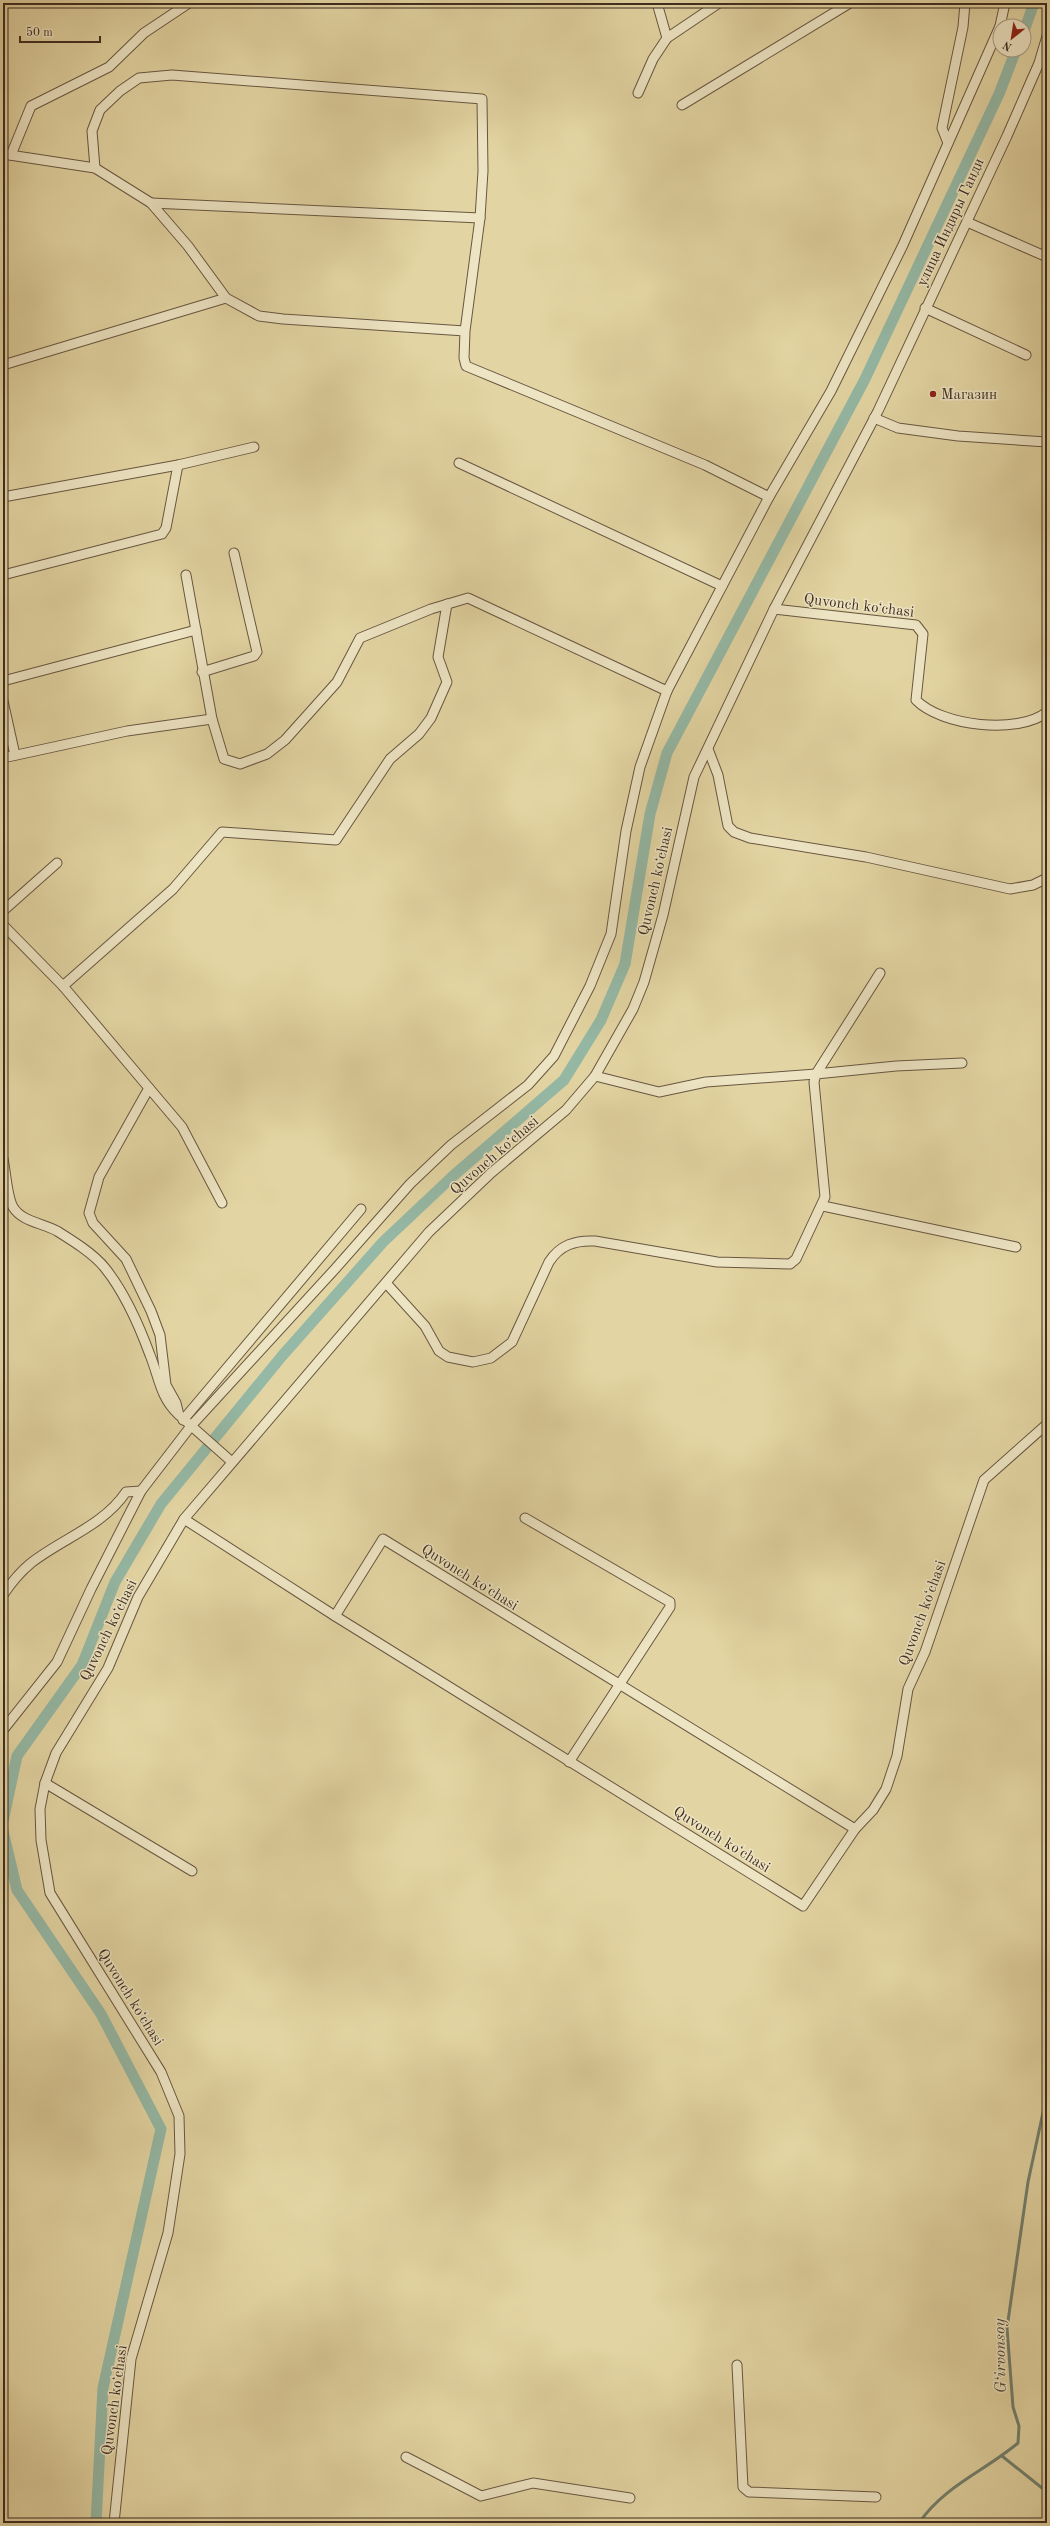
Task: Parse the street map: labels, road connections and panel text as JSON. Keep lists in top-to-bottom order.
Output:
{
  "streets": {
    "street": ["улица Индиры Ганди", "Quvonch koʻchasi"]
  },
  "crossings": [
    ["улица Индиры Ганди", "Quvonch koʻchasi"]
  ],
  "water": ["G‘irvonsoy"],
  "places": ["Магазин"],
  "scale_bar": "50 m",
  "north": "bottom left"
}
